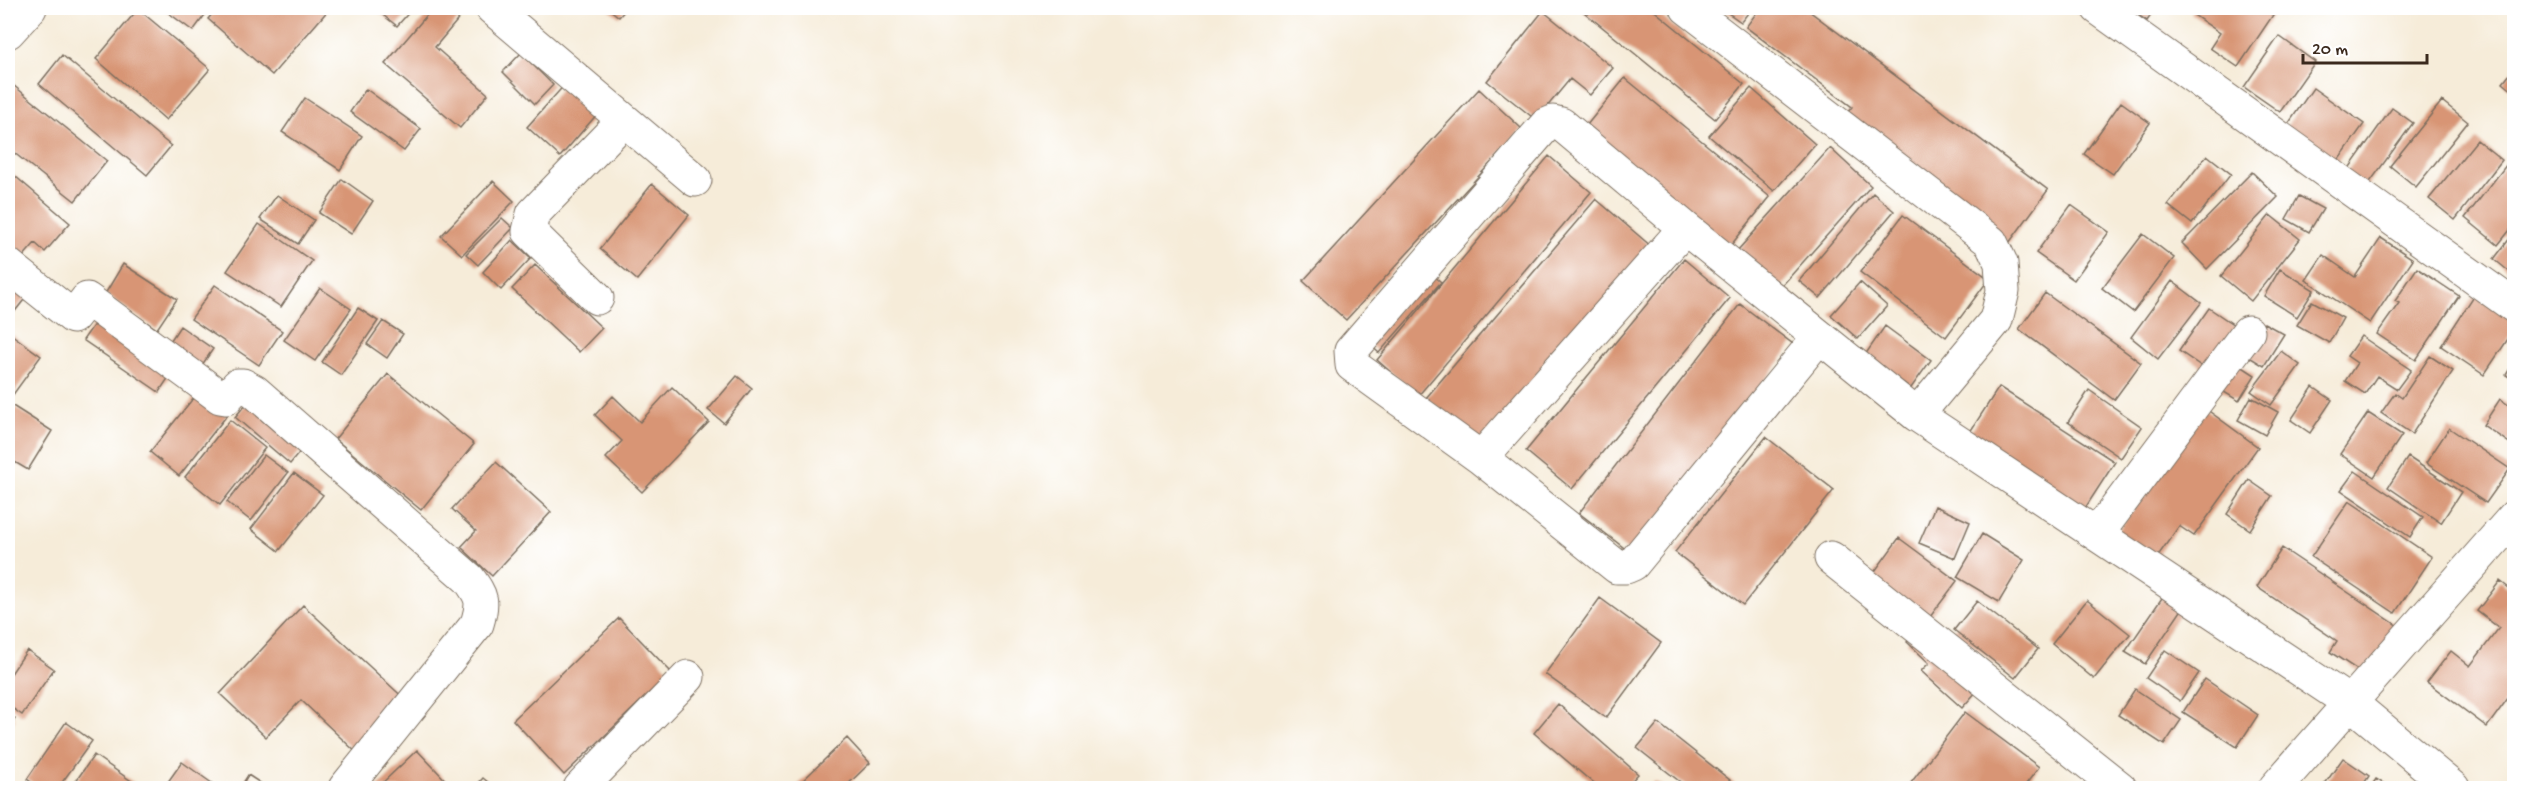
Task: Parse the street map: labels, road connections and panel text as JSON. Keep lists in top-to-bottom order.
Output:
{
  "scale_bar": "20 m"
}
